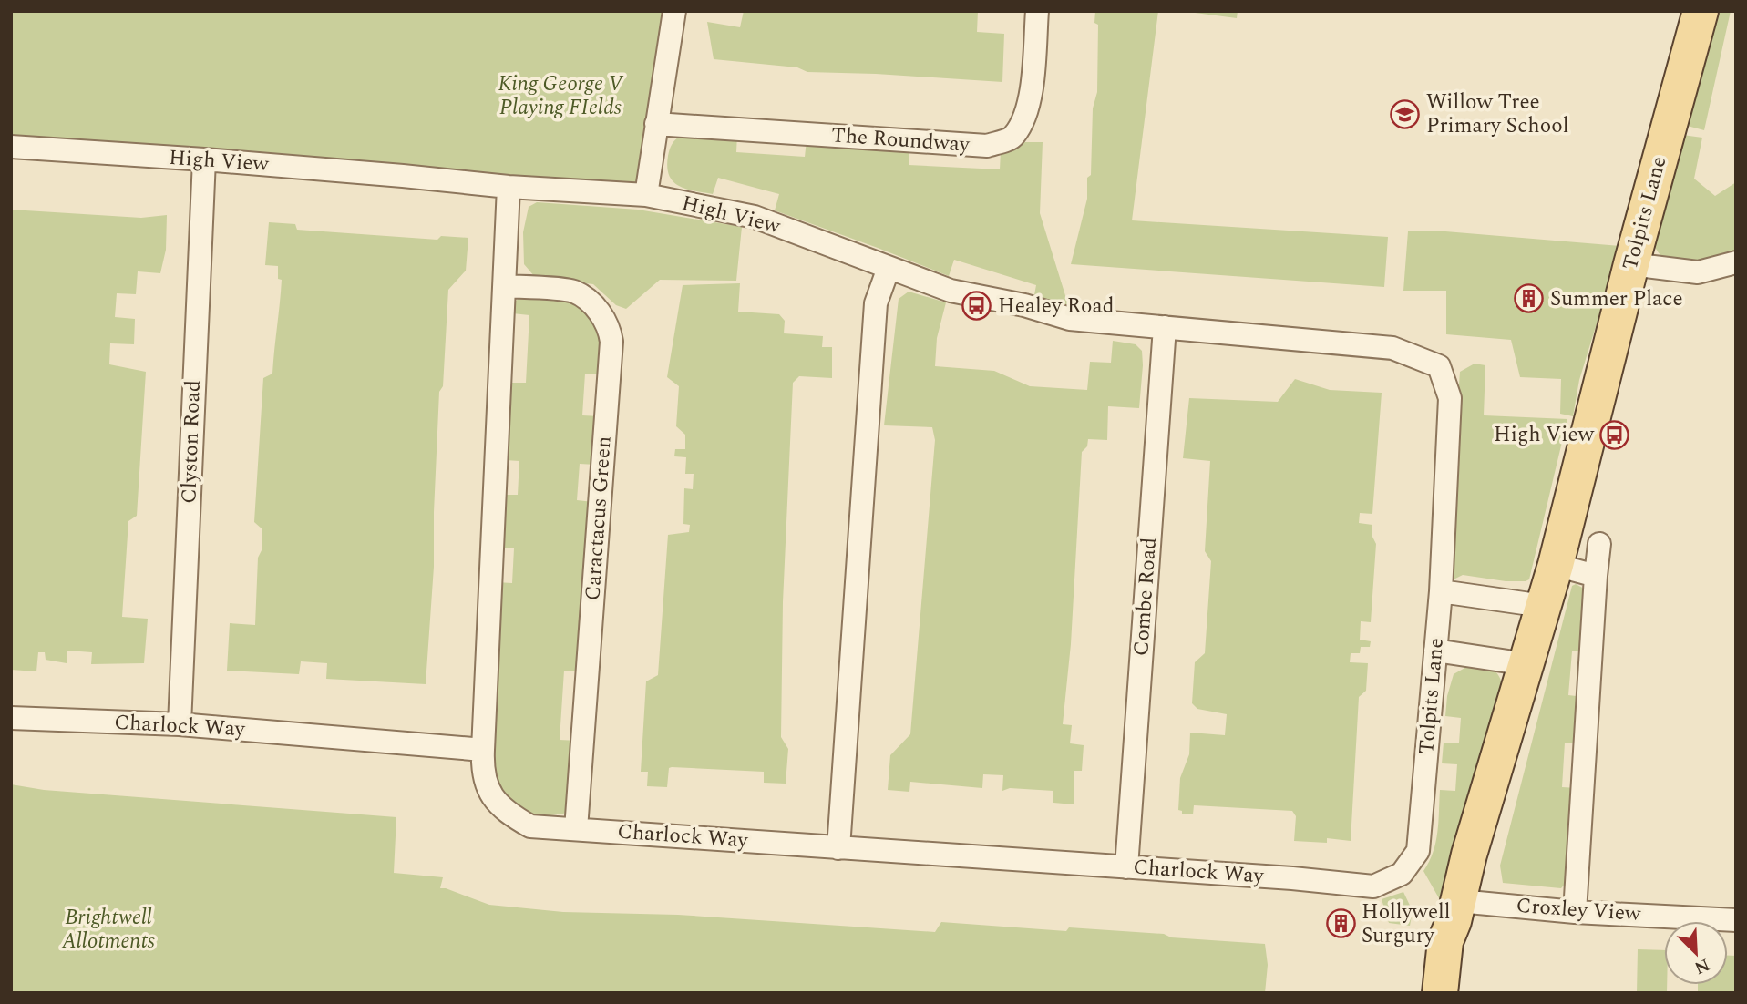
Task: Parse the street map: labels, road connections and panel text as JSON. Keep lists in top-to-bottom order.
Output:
{
  "streets": {
    "main road": ["Tolpits Lane"],
    "street": [
      "The Roundway",
      "High View",
      "Clyston Road",
      "Caractacus Green",
      "Combe Road",
      "Charlock Way",
      "Croxley View"
    ]
  },
  "crossings": [
    ["High View", "Tolpits Lane"],
    ["High View", "Clyston Road"],
    ["High View", "Combe Road"],
    ["Tolpits Lane", "Charlock Way"],
    ["Tolpits Lane", "Croxley View"],
    ["Clyston Road", "Charlock Way"],
    ["Caractacus Green", "Charlock Way"],
    ["Combe Road", "Charlock Way"]
  ],
  "parks": ["King George V Playing FIelds", "Brightwell Allotments"],
  "places": {
    "school or university": ["Willow Tree Primary School"],
    "building": ["Summer Place", "Hollywell Surgury"],
    "bus stop": ["Healey Road", "High View"]
  },
  "north": "bottom right"
}
